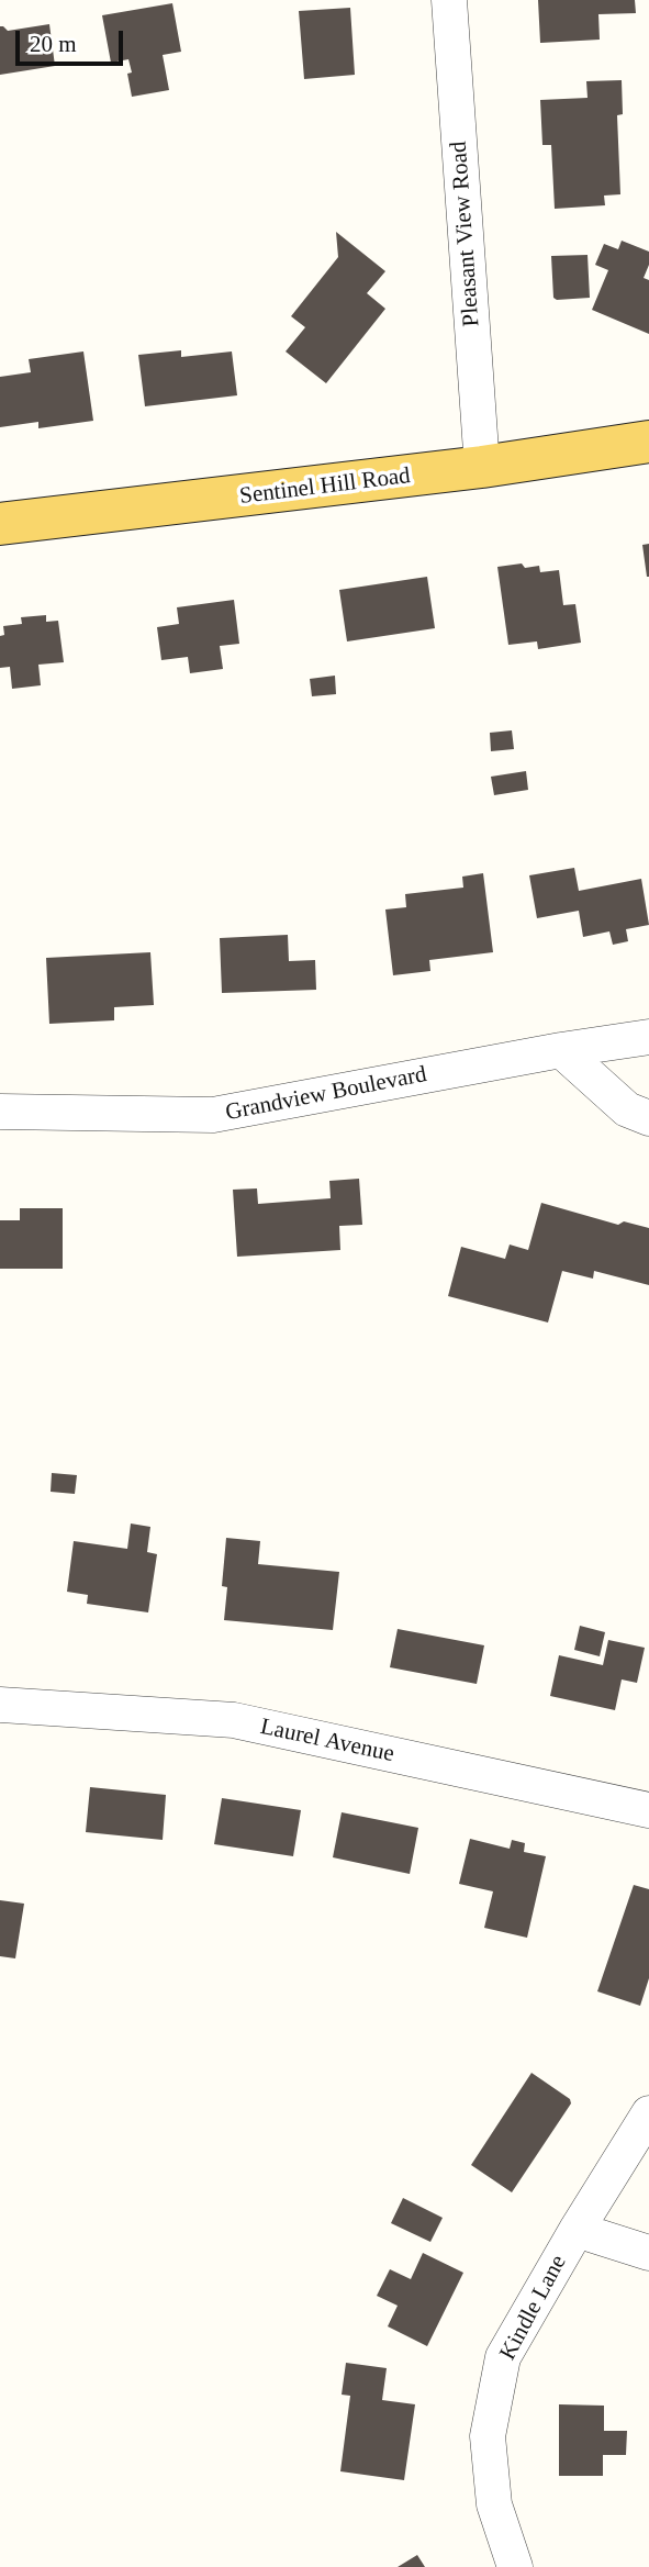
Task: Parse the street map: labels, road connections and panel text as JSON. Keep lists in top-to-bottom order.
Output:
{
  "streets": {
    "main road": ["Sentinel Hill Road"],
    "street": [
      "Pleasant View Road",
      "Grandview Boulevard",
      "Laurel Avenue",
      "Kindle Lane"
    ]
  },
  "crossings": [
    ["Pleasant View Road", "Sentinel Hill Road"]
  ],
  "scale_bar": "20 m"
}
